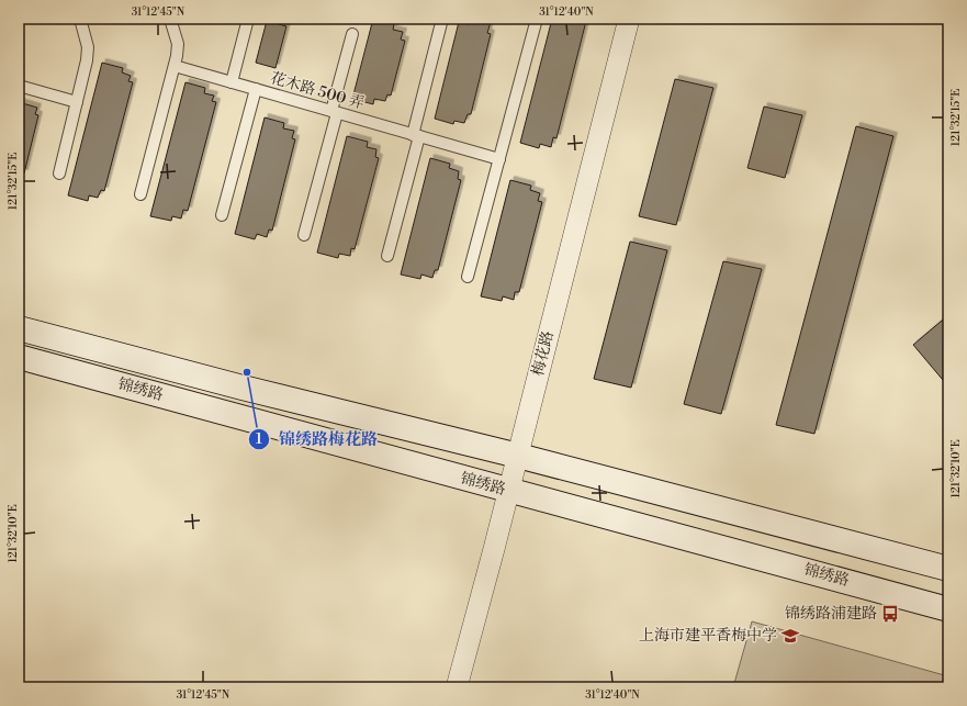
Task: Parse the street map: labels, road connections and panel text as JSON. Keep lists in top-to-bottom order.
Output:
{
  "streets": {
    "main road": ["锦绣路"],
    "street": ["梅花路"],
    "lane": ["花木路 500 弄"]
  },
  "crossings": [
    ["梅花路", "锦绣路"]
  ],
  "places": {
    "other": ["锦绣路梅花路"],
    "bus stop": ["锦绣路浦建路"],
    "school or university": ["上海市建平香梅中学"]
  },
  "coordinates": [
    "31°12'45\"N",
    "31°12'40\"N",
    "121°32'15\"E",
    "121°32'10\"E"
  ]
}
